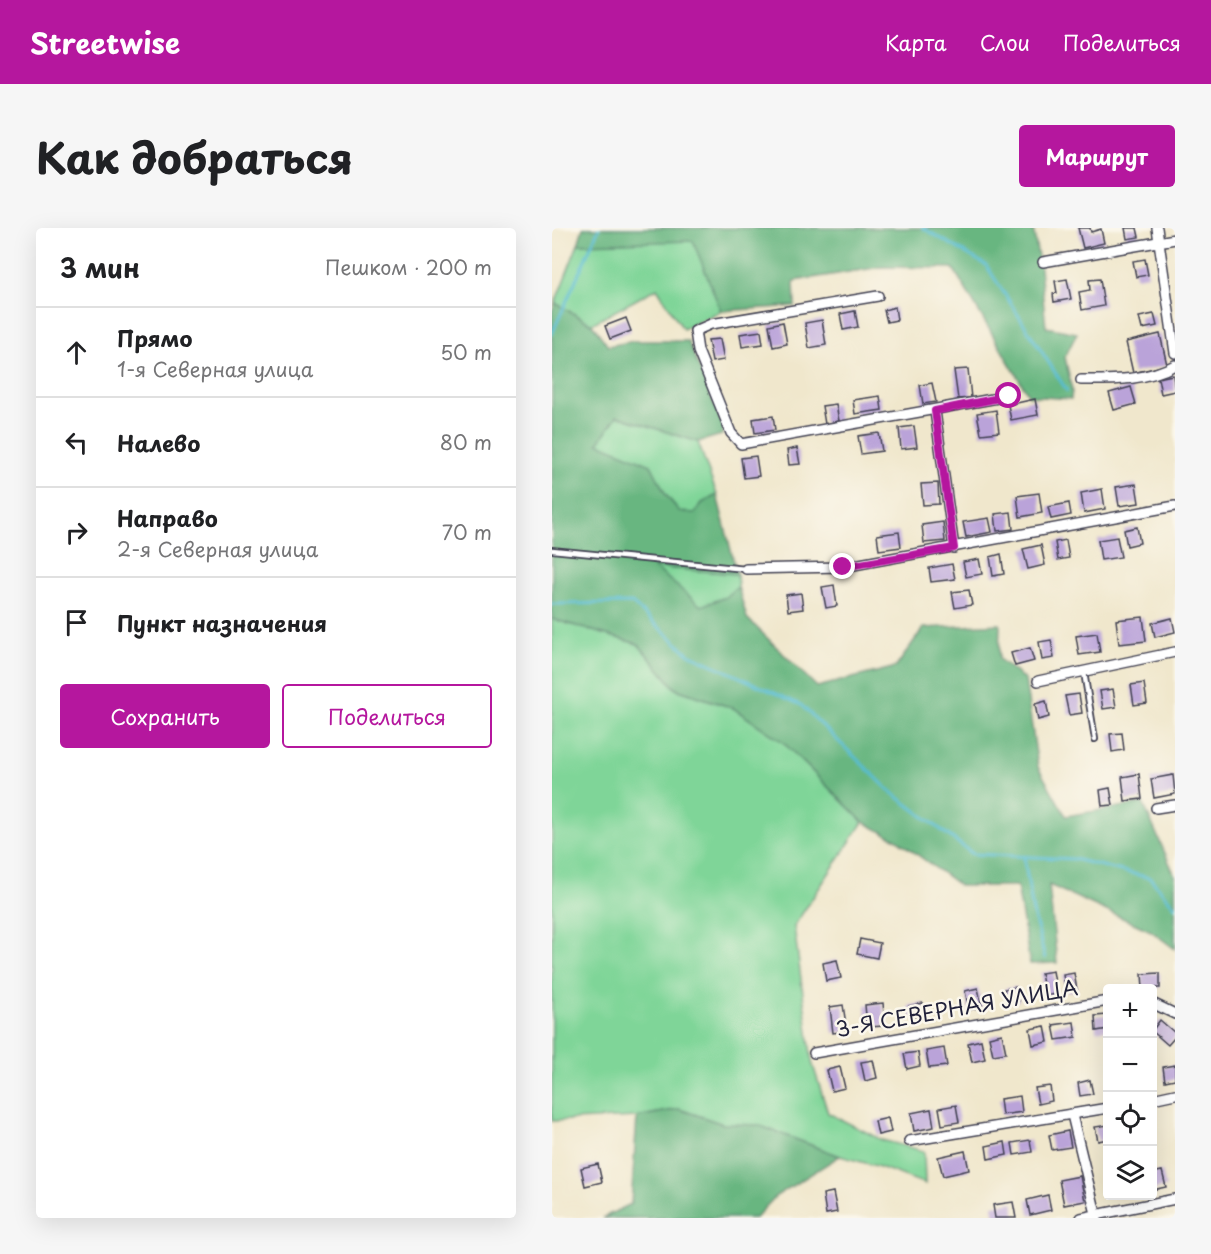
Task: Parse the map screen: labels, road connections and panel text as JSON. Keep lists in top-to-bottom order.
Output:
{
  "streets": {
    "street": ["3-Я СЕВЕРНАЯ УЛИЦА"]
  },
  "page": {
    "header": "Streetwise",
    "nav": ["Карта", "Слои", "Поделиться"],
    "title": "Как добраться",
    "buttons": [
      "Маршрут",
      ["Сохранить", "Поделиться"]
    ],
    "heading": ["3 мин", "Пешком · 200 m"],
    "list": [
      ["Прямо", "1-я Северная улица", "50 m"],
      ["Налево", "80 m"],
      ["Направо", "2-я Северная улица", "70 m"],
      "Пункт назначения"
    ],
    "map_buttons": ["+", "−"]
  }
}
